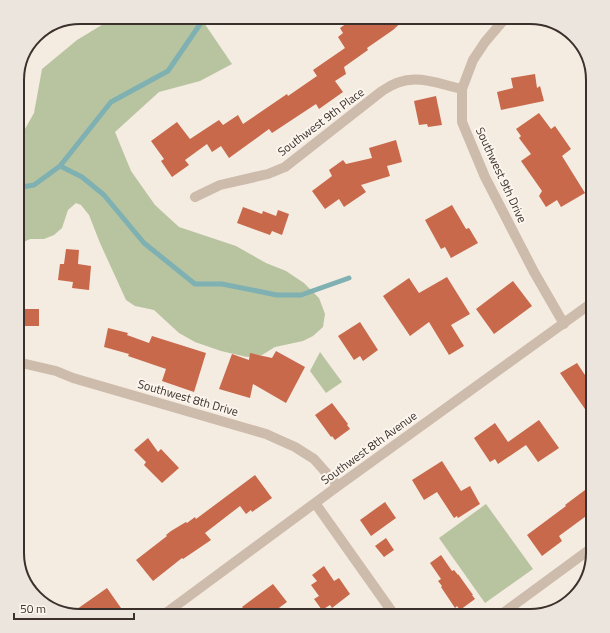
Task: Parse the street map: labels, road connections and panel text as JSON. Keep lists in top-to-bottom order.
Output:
{
  "streets": {
    "street": [
      "Southwest 9th Place",
      "Southwest 9th Drive",
      "Southwest 8th Drive",
      "Southwest 8th Avenue"
    ]
  },
  "crossings": [
    ["Southwest 9th Place", "Southwest 9th Drive"],
    ["Southwest 9th Drive", "Southwest 8th Avenue"],
    ["Southwest 8th Drive", "Southwest 8th Avenue"]
  ],
  "scale_bar": "50 m"
}
